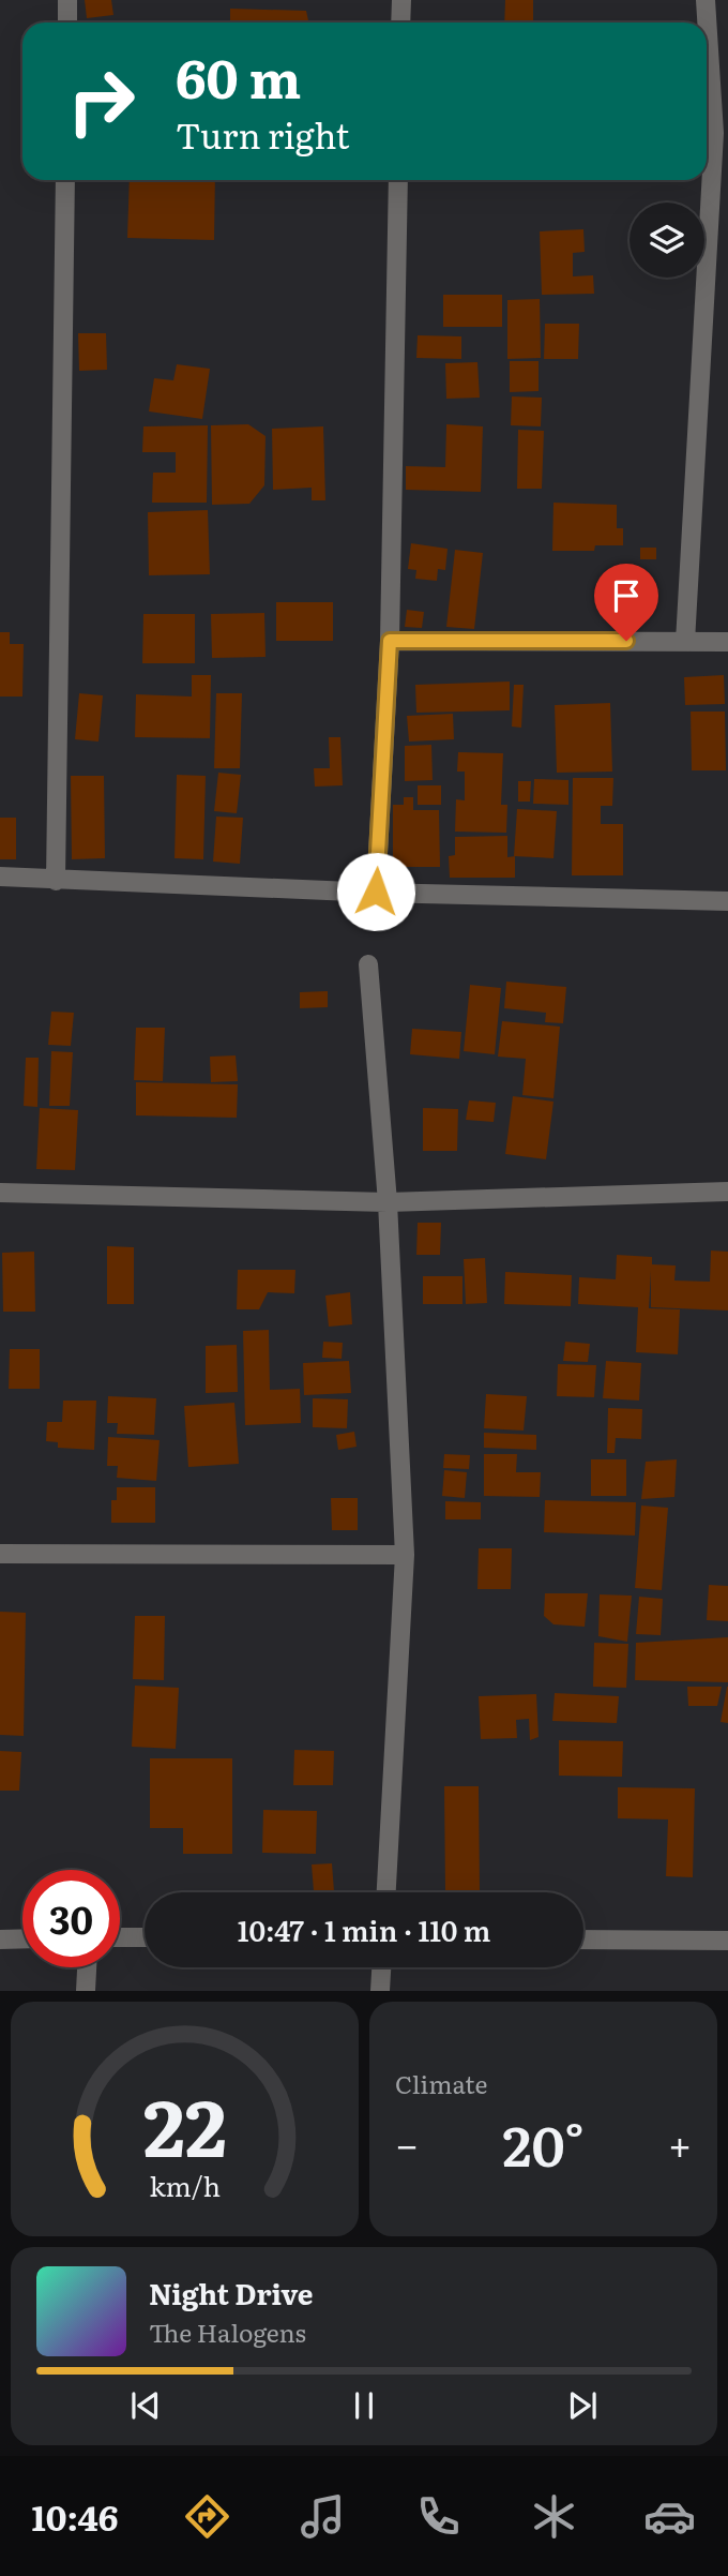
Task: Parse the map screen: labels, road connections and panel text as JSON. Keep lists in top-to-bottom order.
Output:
{
  "page": {
    "turn": ["60 m", "Turn right"],
    "limit": "30",
    "trip": "10:47 · 1 min · 110 m",
    "tile": "Climate",
    "heat": ["−", "20°", "+"],
    "song": ["Night Drive", "The Halogens"],
    "tabs": "10:46",
    "gauge": ["22", "km/h"]
  }
}
